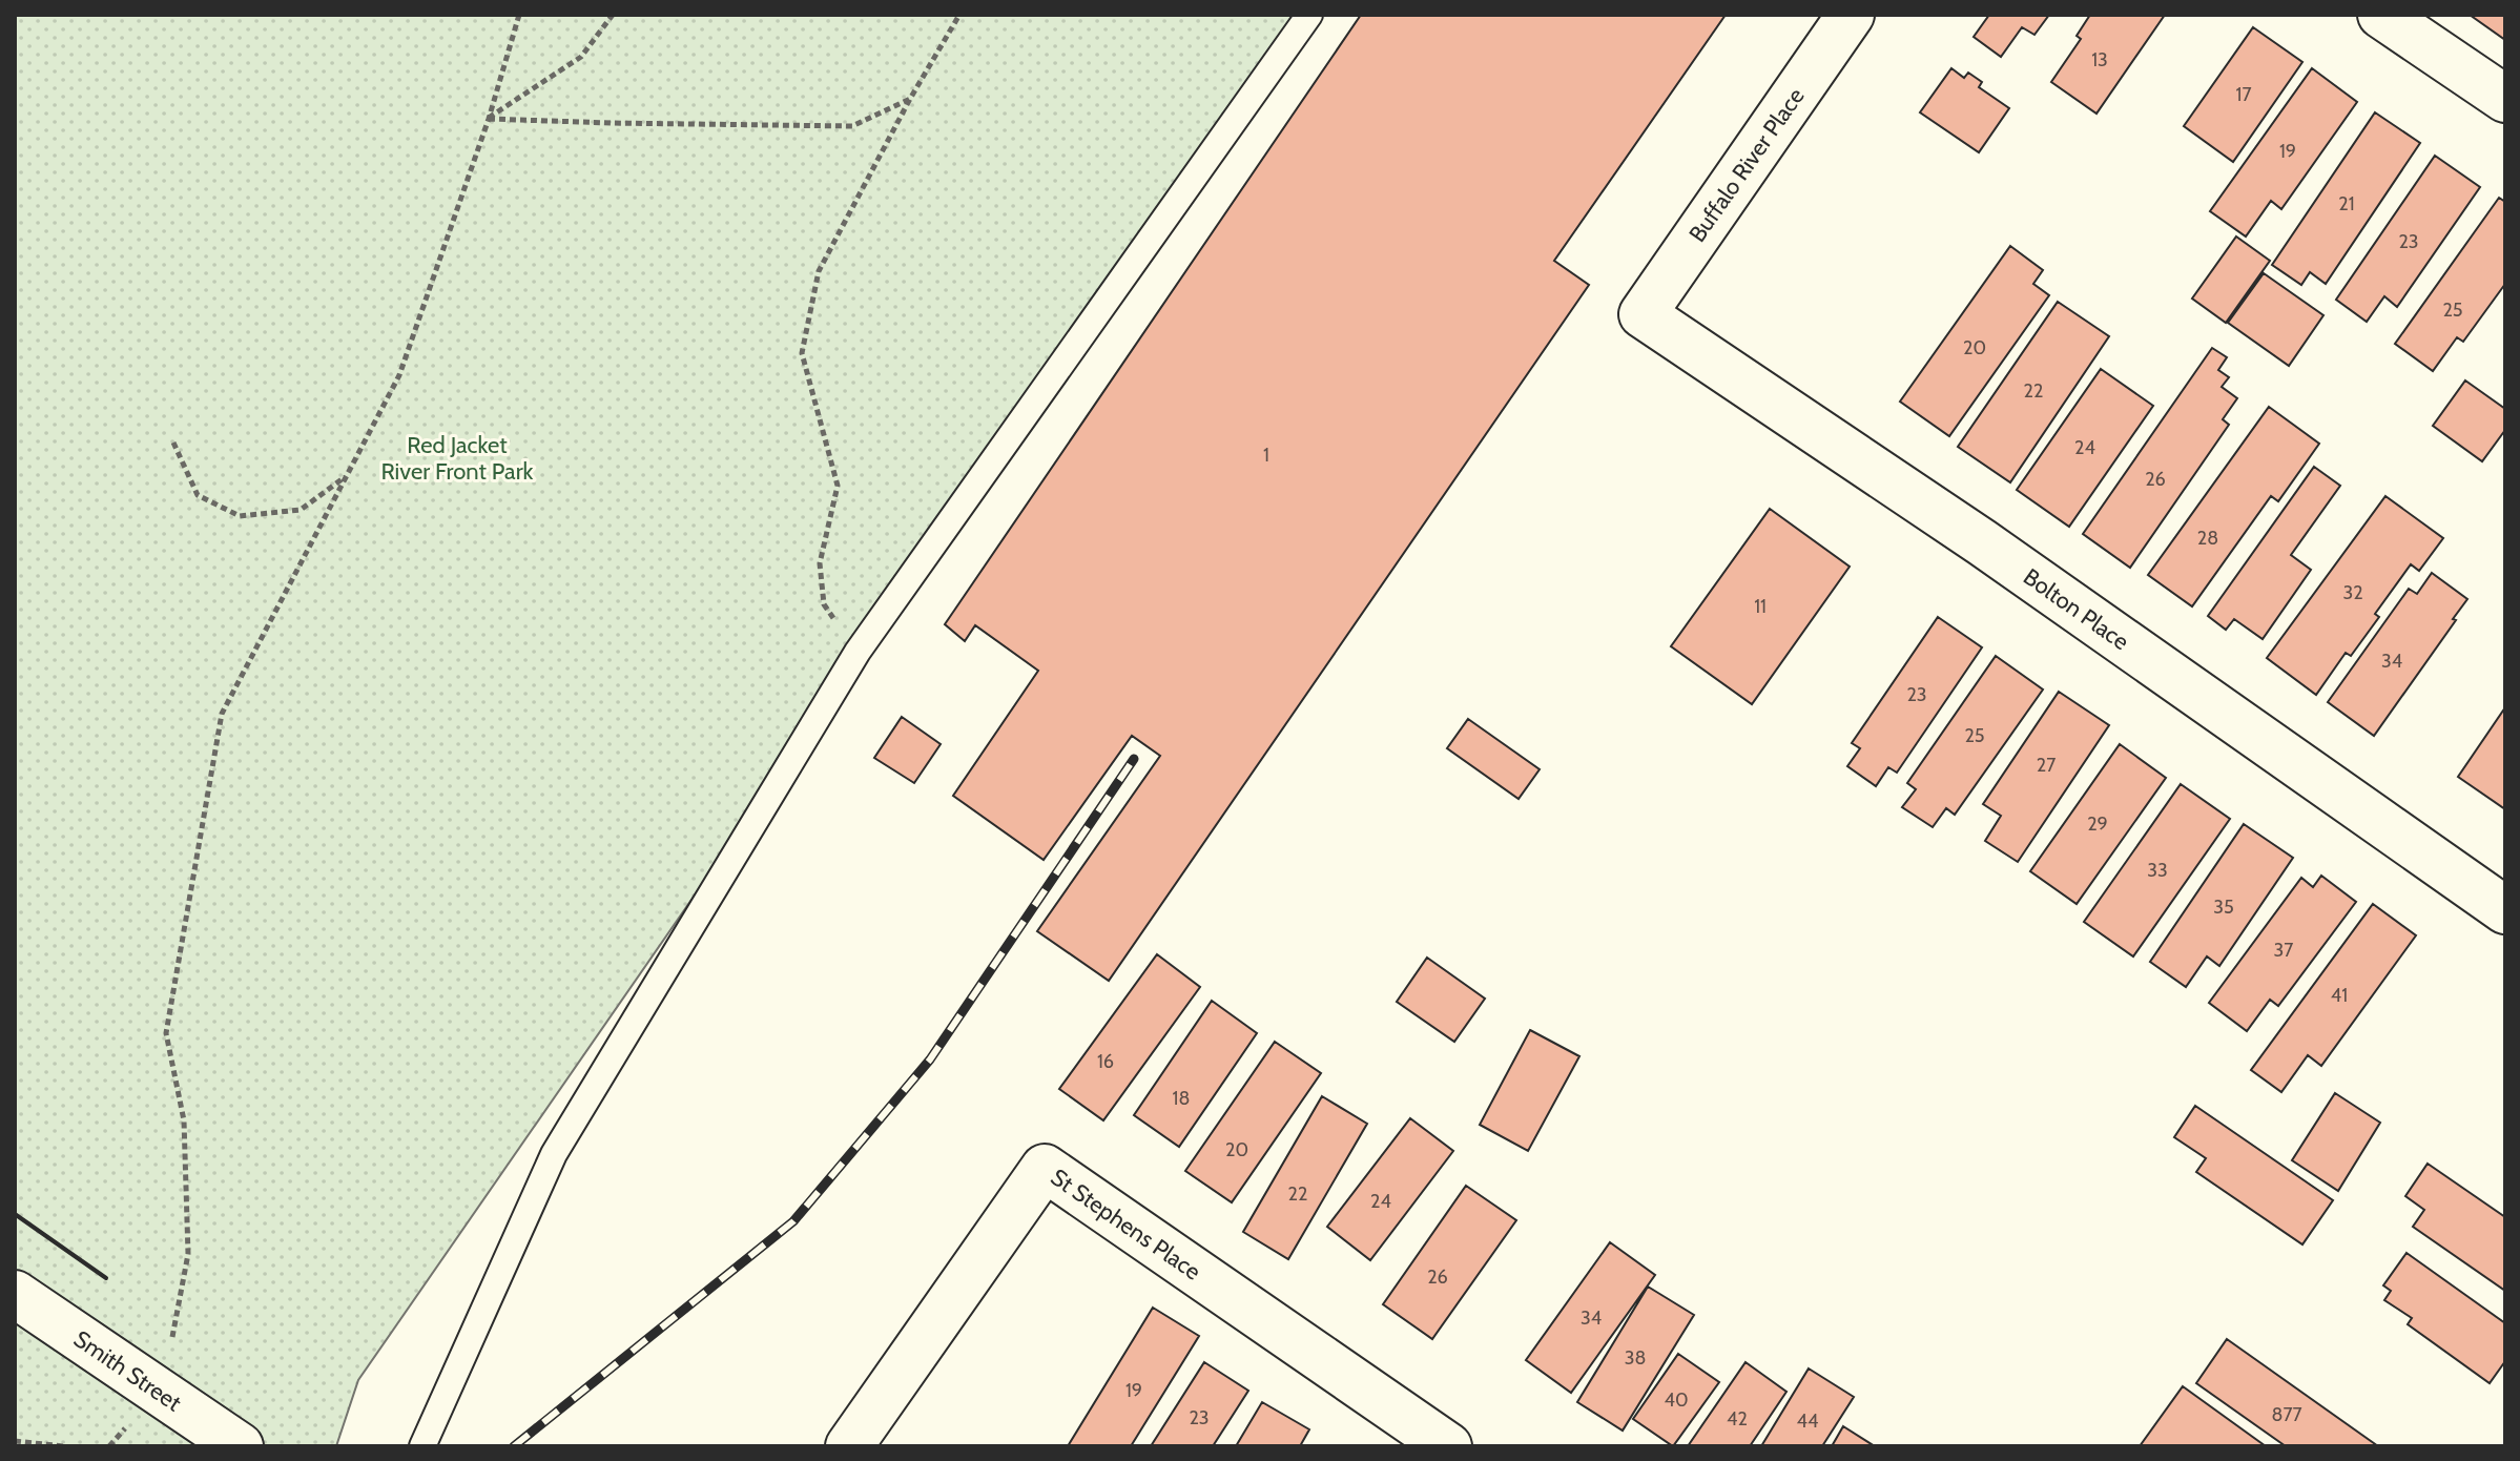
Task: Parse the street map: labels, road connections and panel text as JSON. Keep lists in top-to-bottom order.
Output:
{
  "streets": {
    "street": [
      "Buffalo River Place",
      "Bolton Place",
      "St Stephens Place",
      "Smith Street"
    ]
  },
  "crossings": [
    ["Buffalo River Place", "Bolton Place"]
  ],
  "parks": ["Red Jacket River Front Park"],
  "house_numbers": [
    "13",
    "17",
    "19",
    "21",
    "23",
    "25",
    "20",
    "22",
    "24",
    "1",
    "26",
    "28",
    "32",
    "11",
    "34",
    "23",
    "25",
    "27",
    "29",
    "33",
    "35",
    "37",
    "41",
    "16",
    "18",
    "20",
    "22",
    "24",
    "26",
    "34",
    "38",
    "19",
    "40",
    "877",
    "23",
    "42",
    "44"
  ]
}
